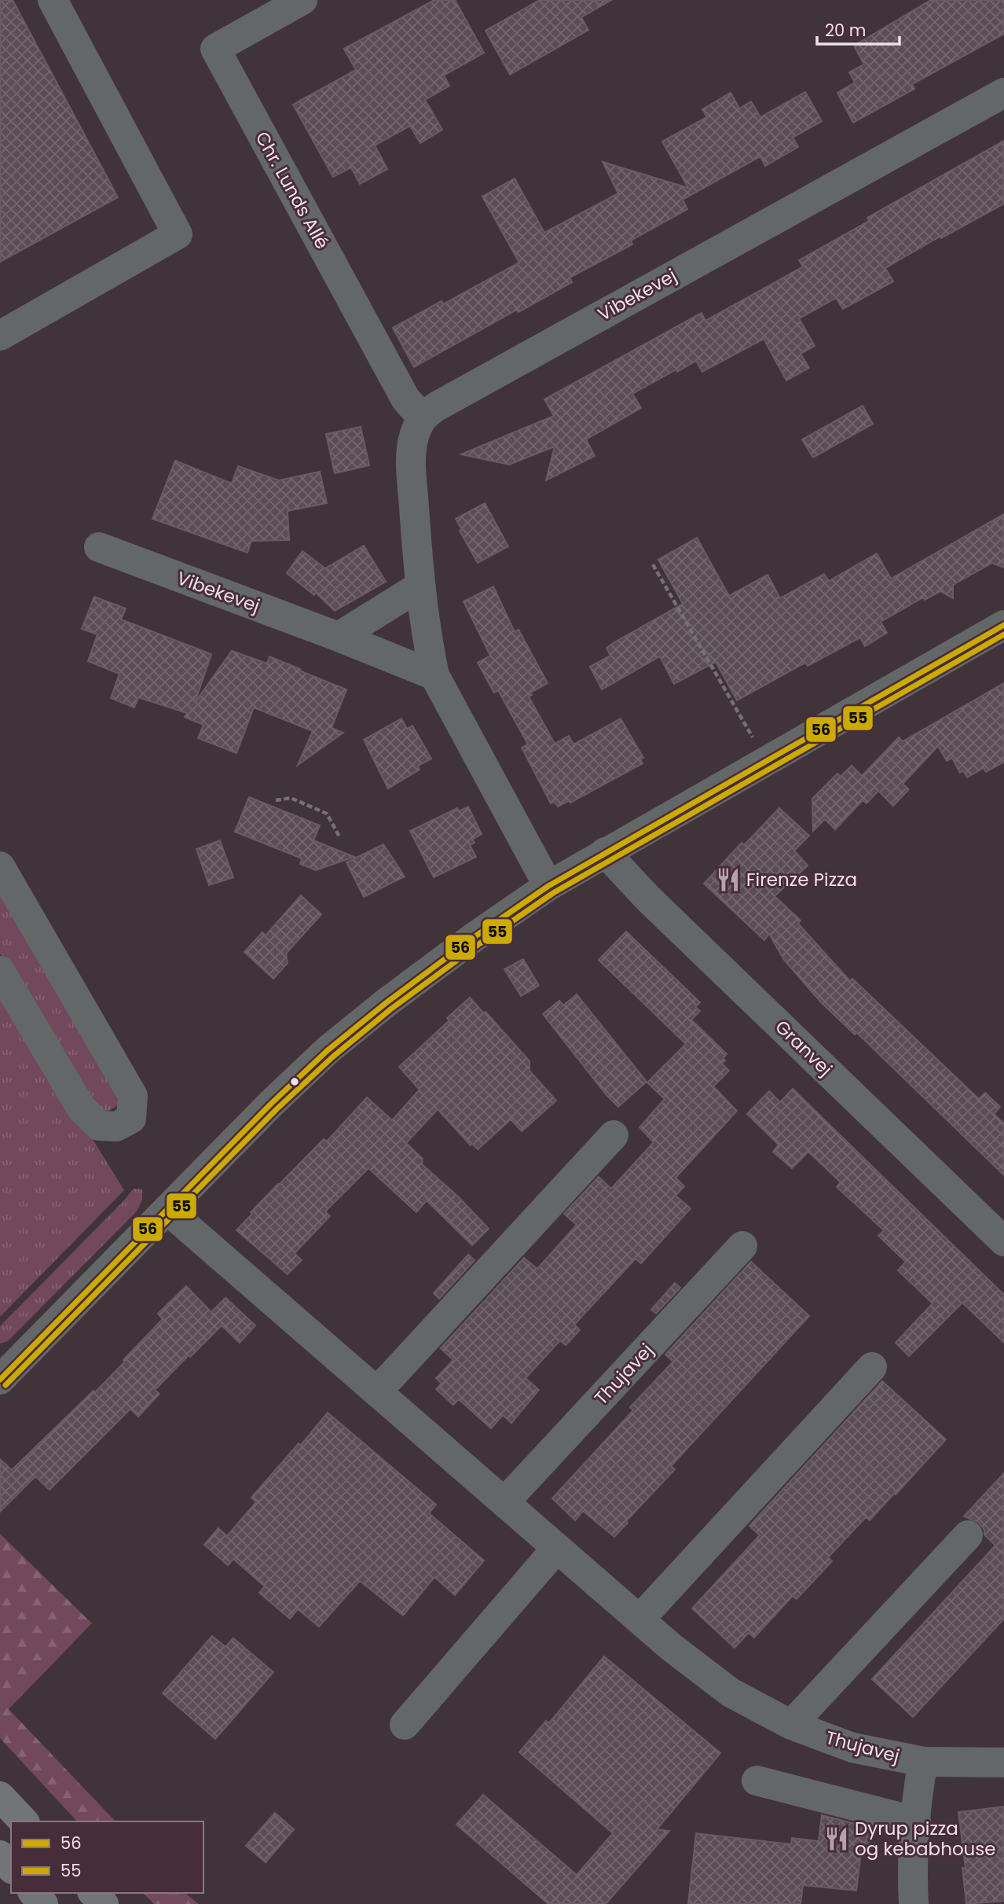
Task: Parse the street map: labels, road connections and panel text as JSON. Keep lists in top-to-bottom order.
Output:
{
  "streets": {
    "street": [
      "Chr. Lunds Allé",
      "Vibekevej",
      "Granvej",
      "Thujavej"
    ]
  },
  "crossings": [
    ["Chr. Lunds Allé", "Vibekevej"]
  ],
  "places": {
    "restaurant": ["Firenze Pizza", "Dyrup pizza og kebabhouse"]
  },
  "lines": ["transit line 56", "transit line 55"],
  "legend": ["56", "55"],
  "scale_bar": "20 m"
}
